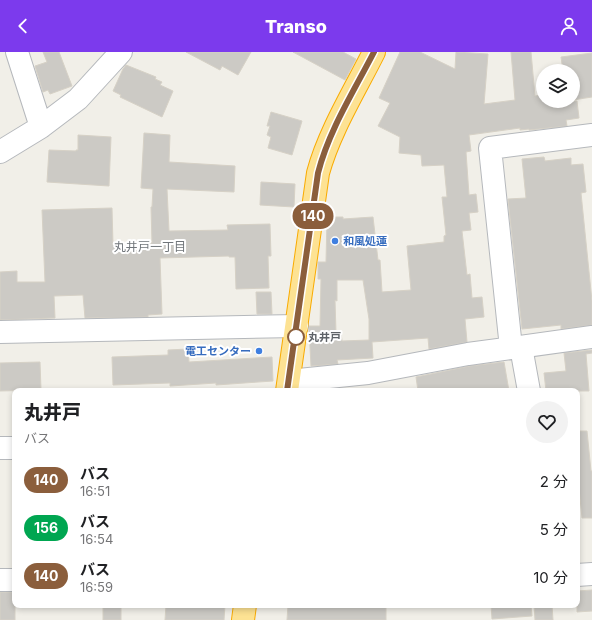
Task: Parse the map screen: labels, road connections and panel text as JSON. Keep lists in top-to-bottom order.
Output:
{
  "districts": ["丸井戸一丁目"],
  "places": ["和風処蓮", "丸井戸", "電工センター"],
  "lines": ["bus line 140"],
  "page": {
    "header": "Transo",
    "on_map": "140",
    "heading": ["丸井戸", "バス"],
    "list": [
      {
        "mark": "140",
        "name": "バス",
        "note": "16:51",
        "value": "2 分"
      },
      {
        "mark": "156",
        "name": "バス",
        "note": "16:54",
        "value": "5 分"
      },
      {
        "mark": "140",
        "name": "バス",
        "note": "16:59",
        "value": "10 分"
      }
    ]
  }
}
